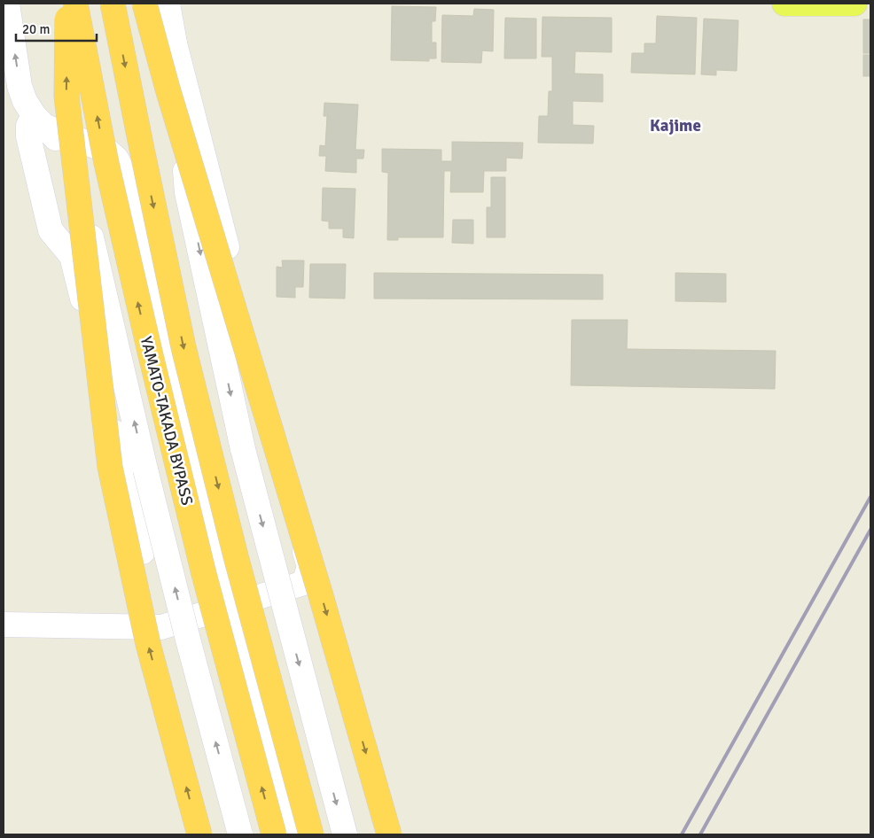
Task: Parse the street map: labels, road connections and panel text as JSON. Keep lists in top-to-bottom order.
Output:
{
  "streets": {
    "highway": ["YAMATO-TAKADA BYPASS"]
  },
  "districts": ["Kajime"],
  "scale_bar": "20 m"
}
